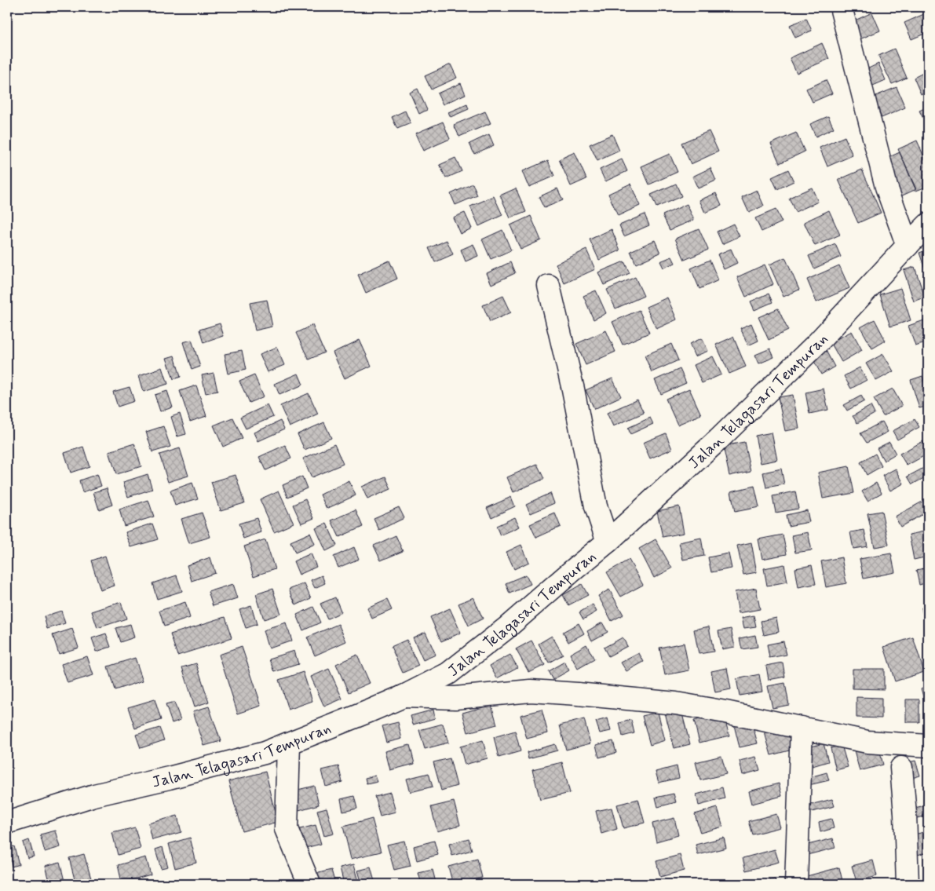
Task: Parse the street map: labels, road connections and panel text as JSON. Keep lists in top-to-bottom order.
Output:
{
  "streets": {
    "street": ["Jalan Telagasari Tempuran"]
  }
}
